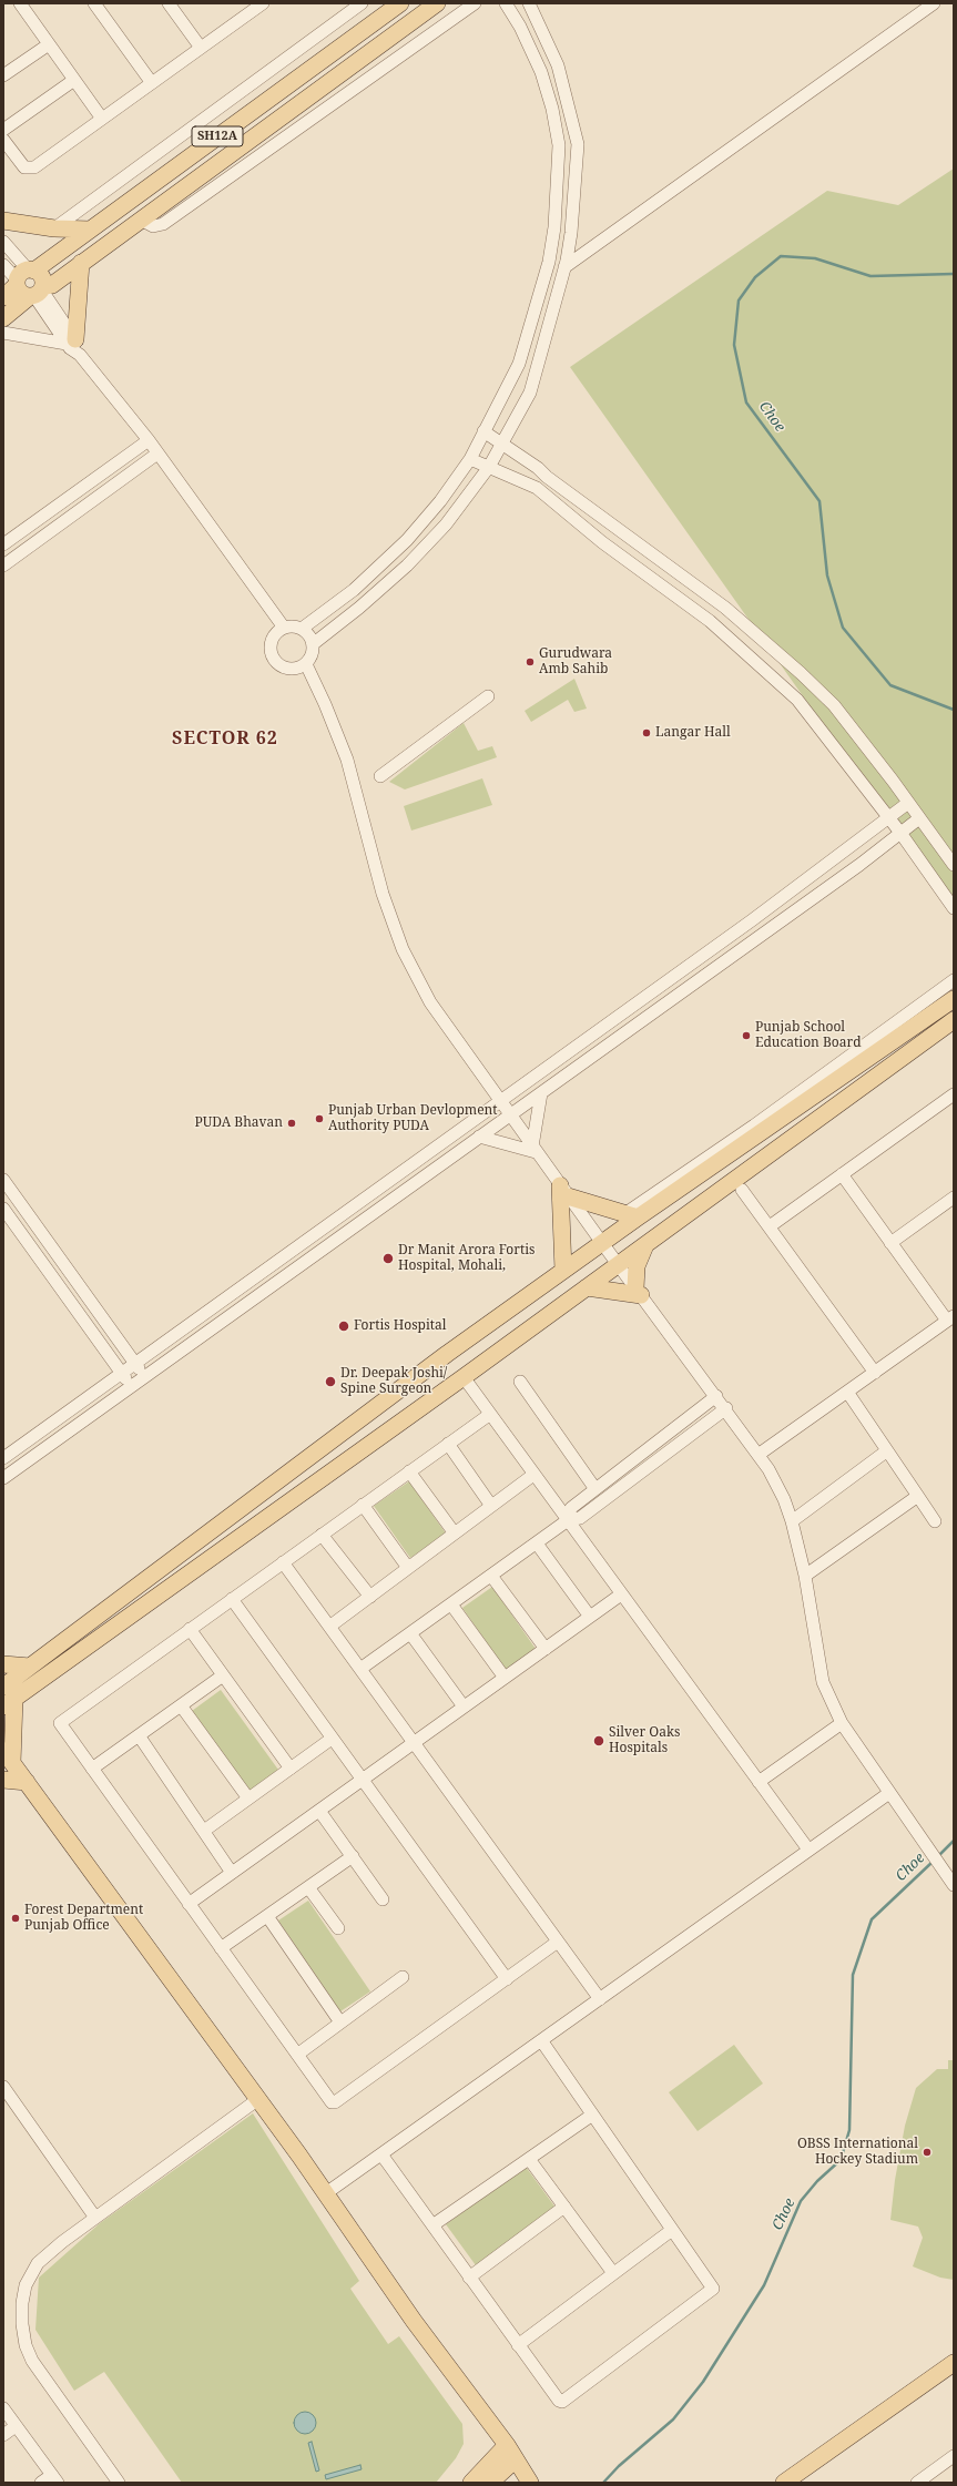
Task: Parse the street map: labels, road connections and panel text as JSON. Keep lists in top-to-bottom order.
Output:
{
  "streets": {
    "main road": ["SH12A"]
  },
  "districts": ["SECTOR 62"],
  "water": ["Choe"],
  "places": [
    "Gurudwara Amb Sahib",
    "Langar Hall",
    "Punjab School Education Board",
    "Punjab Urban Devlopment Authority PUDA",
    "PUDA Bhavan",
    "Dr Manit Arora Fortis Hospital, Mohali,",
    "Fortis Hospital",
    "Dr. Deepak Joshi/ Spine Surgeon",
    "Silver Oaks Hospitals",
    "Forest Department Punjab Office",
    "OBSS International Hockey Stadium"
  ]
}
